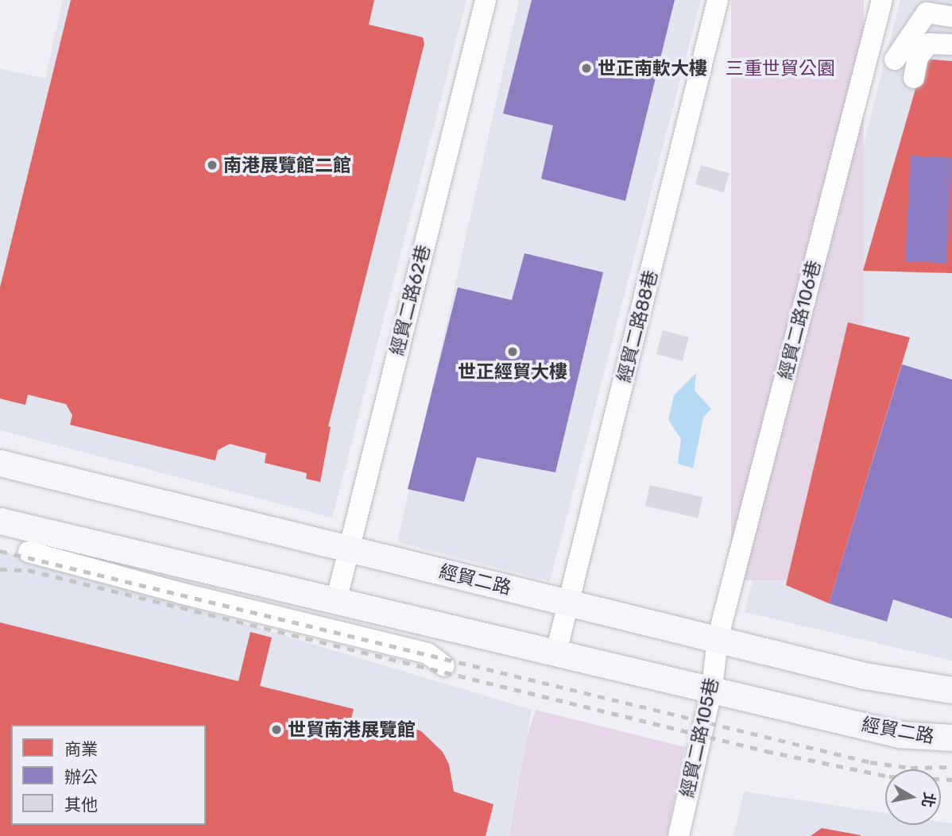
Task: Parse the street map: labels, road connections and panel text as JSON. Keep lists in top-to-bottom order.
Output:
{
  "streets": {
    "main road": ["經貿二路"],
    "street": [
      "經貿二路62巷",
      "經貿二路106巷",
      "經貿二路88巷",
      "經貿二路105巷"
    ]
  },
  "crossings": [
    ["經貿二路62巷", "經貿二路"],
    ["經貿二路106巷", "經貿二路"],
    ["經貿二路106巷", "經貿二路105巷"],
    ["經貿二路88巷", "經貿二路"],
    ["經貿二路", "經貿二路105巷"]
  ],
  "parks": ["三重世貿公園"],
  "places": [
    "世正南軟大樓",
    "南港展覽館二館",
    "世正經貿大樓",
    "世貿南港展覽館"
  ],
  "legend": ["商業", "辦公", "其他"],
  "north": "right"
}
